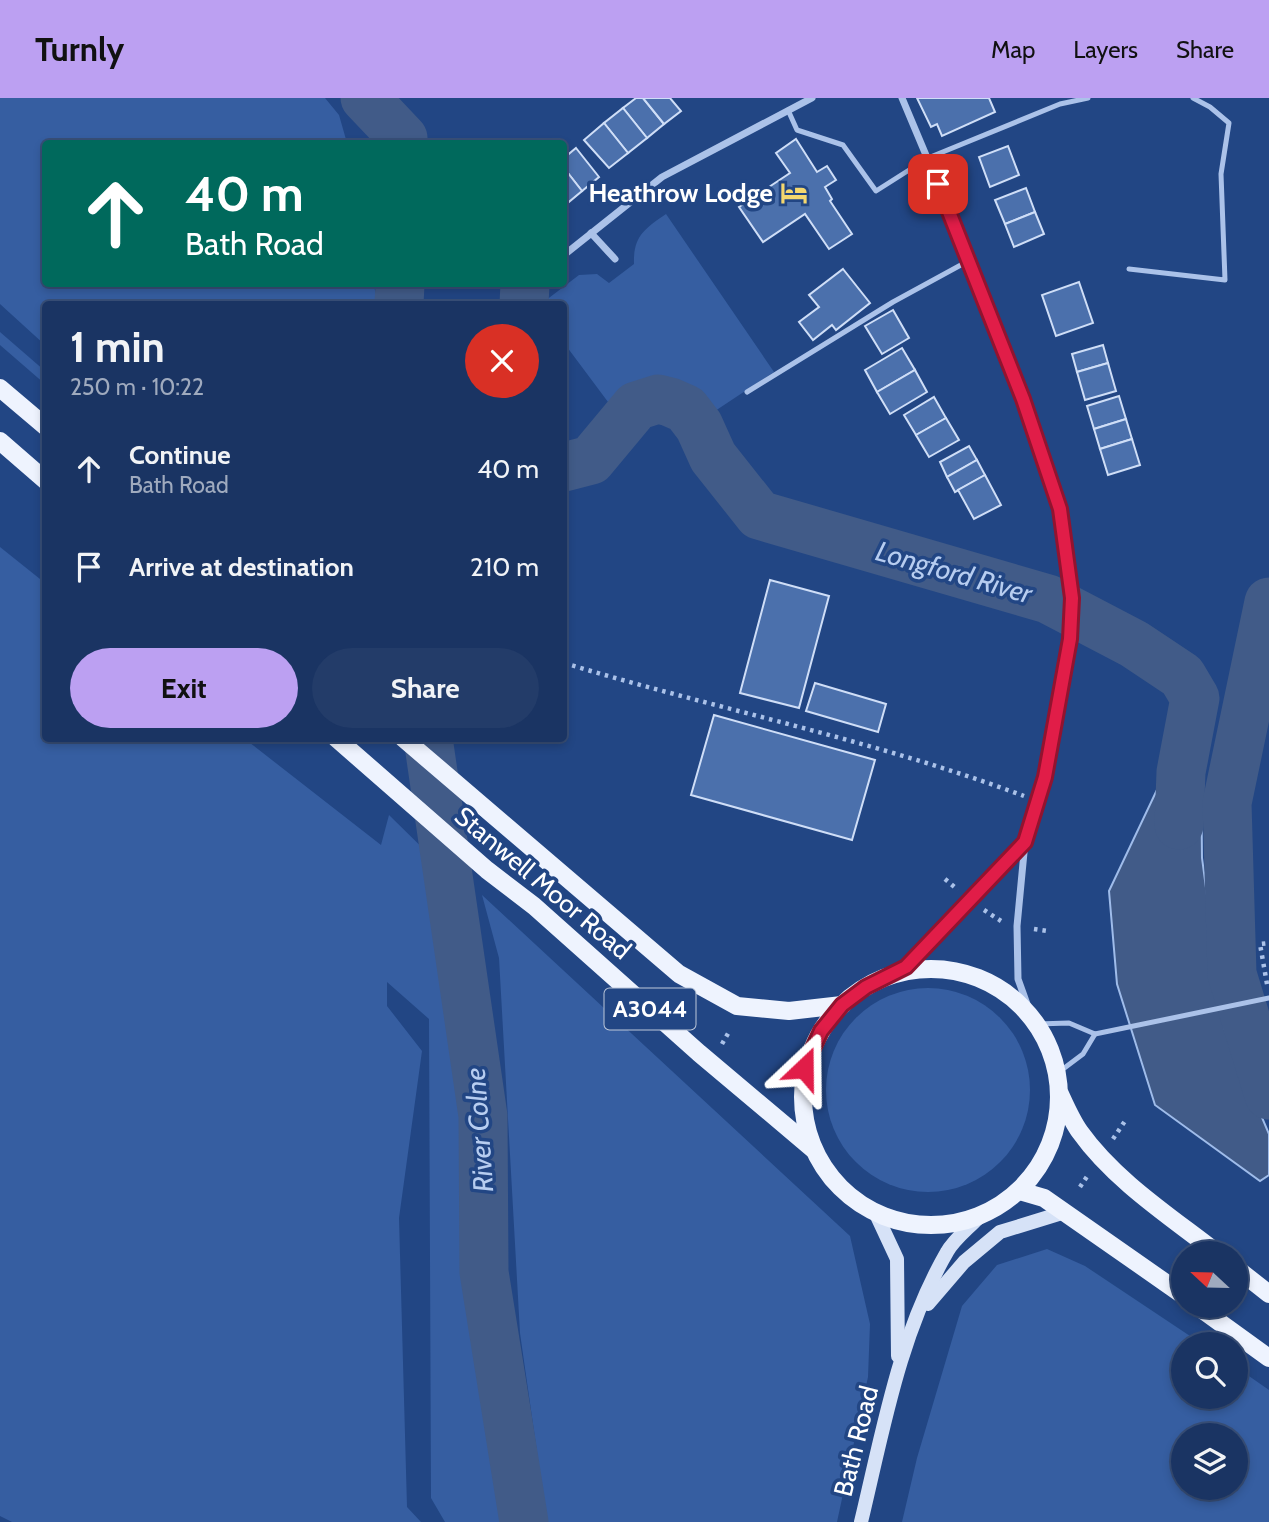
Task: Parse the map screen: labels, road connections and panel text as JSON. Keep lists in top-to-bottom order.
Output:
{
  "streets": {
    "main road": ["Stanwell Moor Road", "A3044"],
    "street": ["Bath Road"]
  },
  "water": ["Longford River", "River Colne"],
  "places": {
    "hotel": ["Heathrow Lodge"]
  },
  "north": "left",
  "page": {
    "header": "Turnly",
    "nav": ["Map", "Layers", "Share"],
    "turn": ["40 m", "Bath Road"],
    "heading": ["1 min", "250 m · 10:22"],
    "list": [
      {
        "name": "Continue",
        "note": "Bath Road",
        "value": "40 m"
      },
      {
        "name": "Arrive at destination",
        "value": "210 m"
      }
    ],
    "buttons": ["Exit", "Share"]
  }
}
